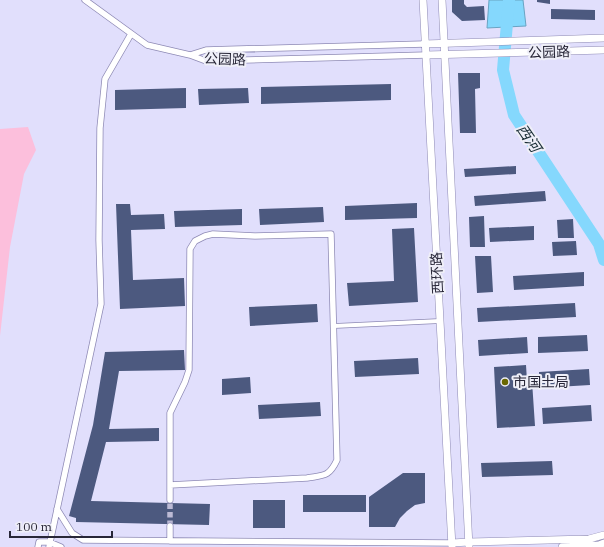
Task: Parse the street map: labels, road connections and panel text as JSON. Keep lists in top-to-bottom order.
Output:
{
  "streets": {
    "main road": ["公园路", "西环路"]
  },
  "crossings": [
    ["公园路", "西环路"]
  ],
  "water": ["西河"],
  "places": ["市国土局"],
  "scale_bar": "100 m"
}
